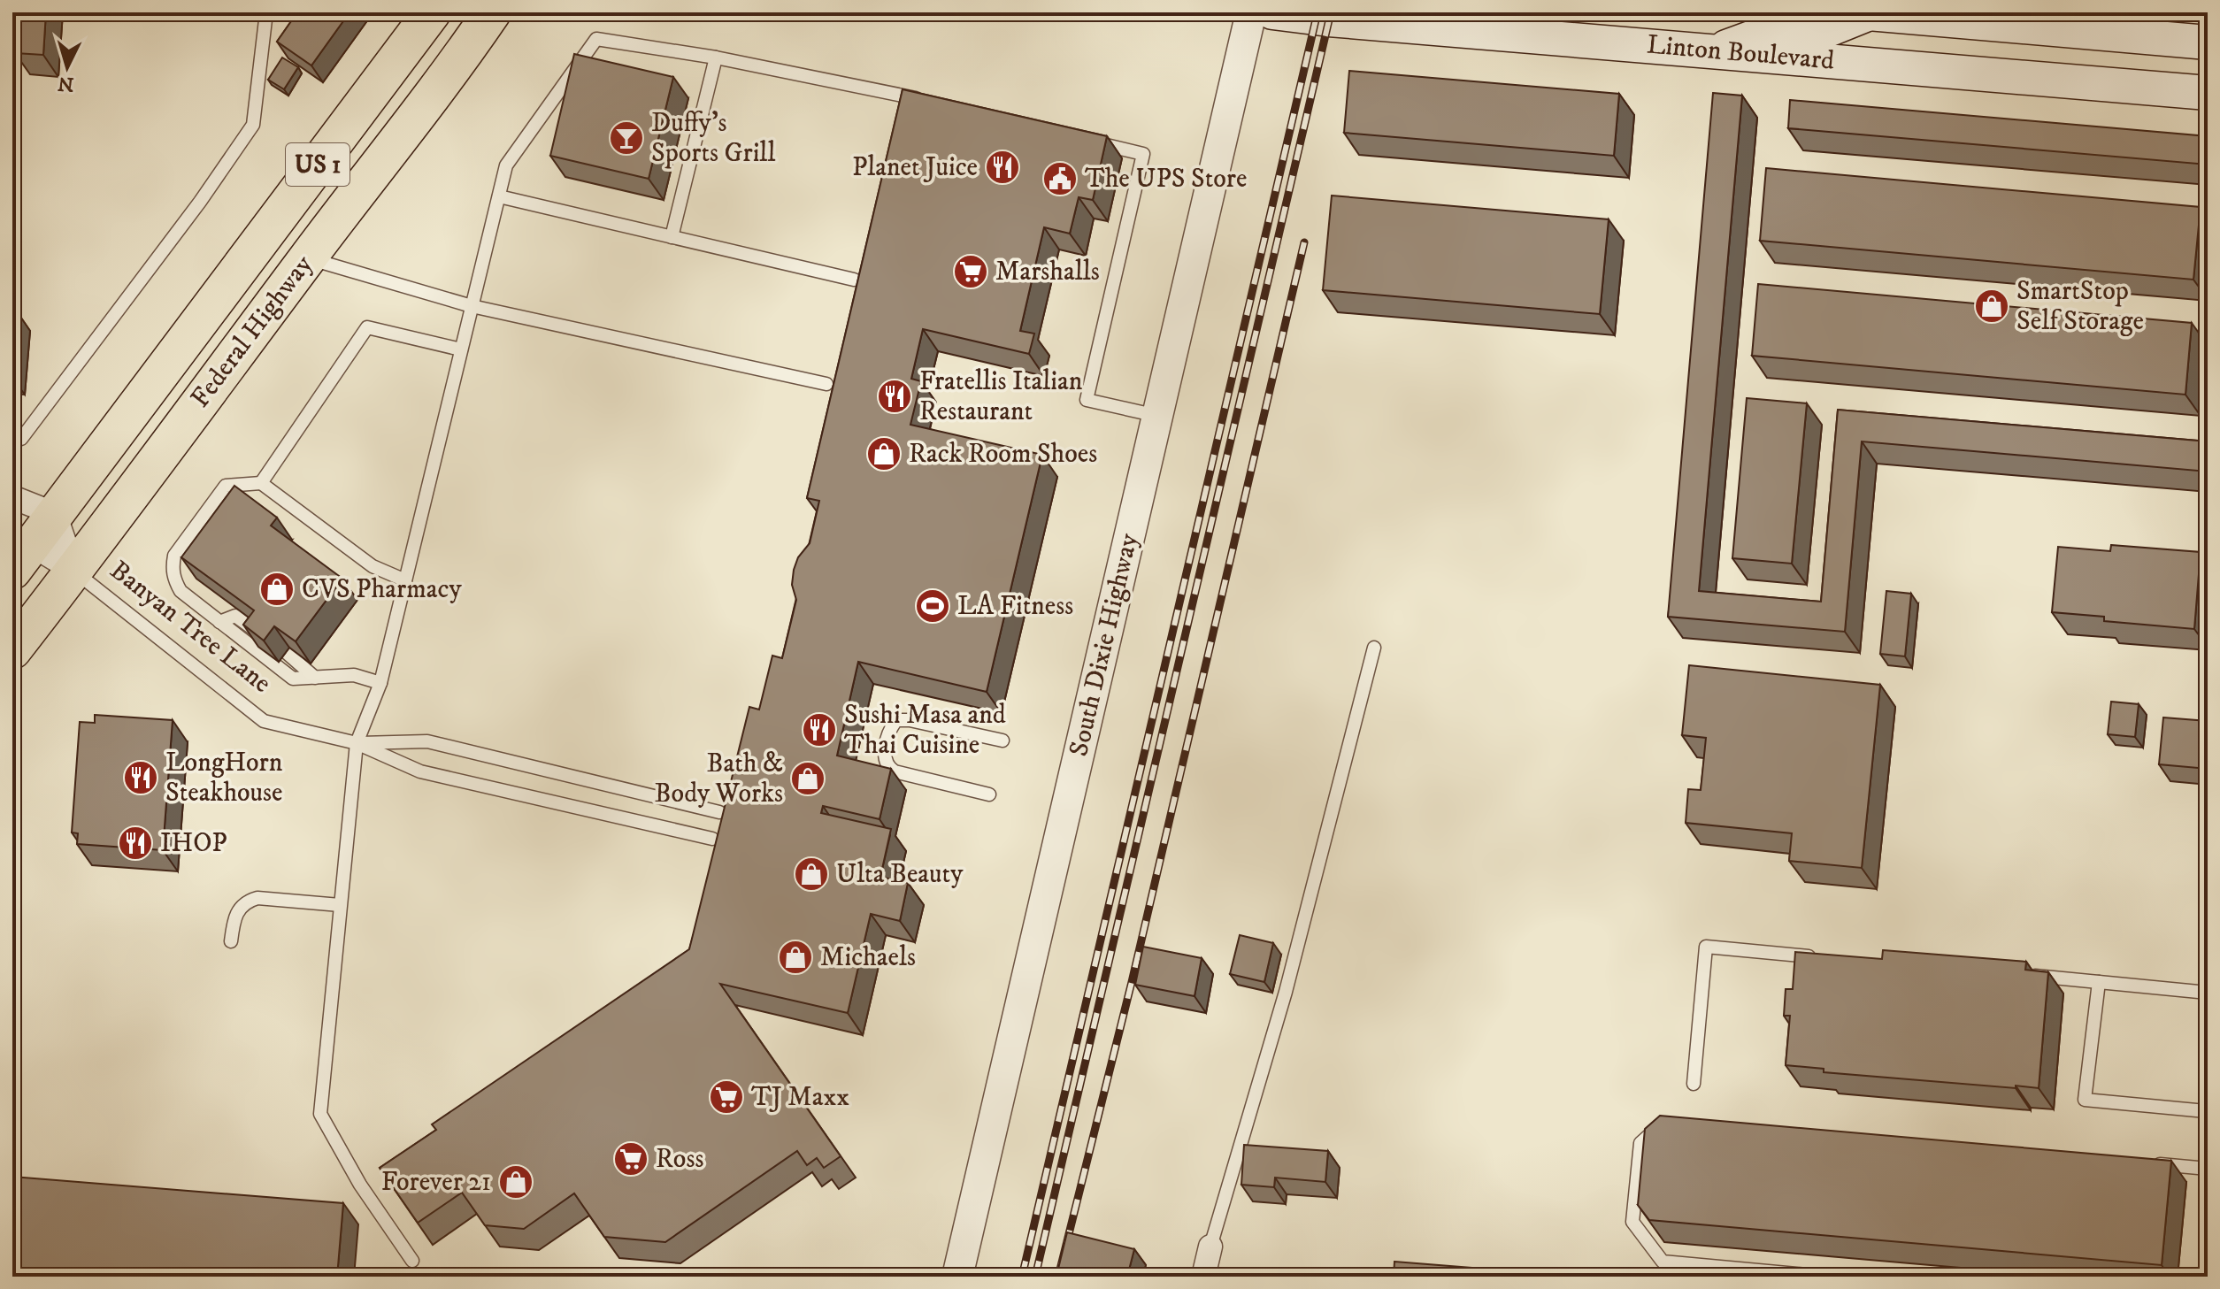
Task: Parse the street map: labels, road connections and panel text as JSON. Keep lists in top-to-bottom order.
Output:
{
  "streets": {
    "main road": ["Linton Boulevard", "US 1", "Federal Highway"],
    "street": ["Banyan Tree Lane", "South Dixie Highway"]
  },
  "crossings": [
    ["Federal Highway", "Banyan Tree Lane"]
  ],
  "places": {
    "bar": ["Duffy's Sports Grill"],
    "restaurant": [
      "Planet Juice",
      "Fratellis Italian Restaurant",
      "Sushi Masa and Thai Cuisine",
      "LongHorn Steakhouse",
      "IHOP"
    ],
    "public building": ["The UPS Store"],
    "supermarket": ["Marshalls", "TJ Maxx", "Ross"],
    "shop": [
      "SmartStop Self Storage",
      "Rack Room Shoes",
      "CVS Pharmacy",
      "Bath & Body Works",
      "Ulta Beauty",
      "Michaels",
      "Forever 21"
    ],
    "sports": ["LA Fitness"]
  },
  "north": "bottom"
}
